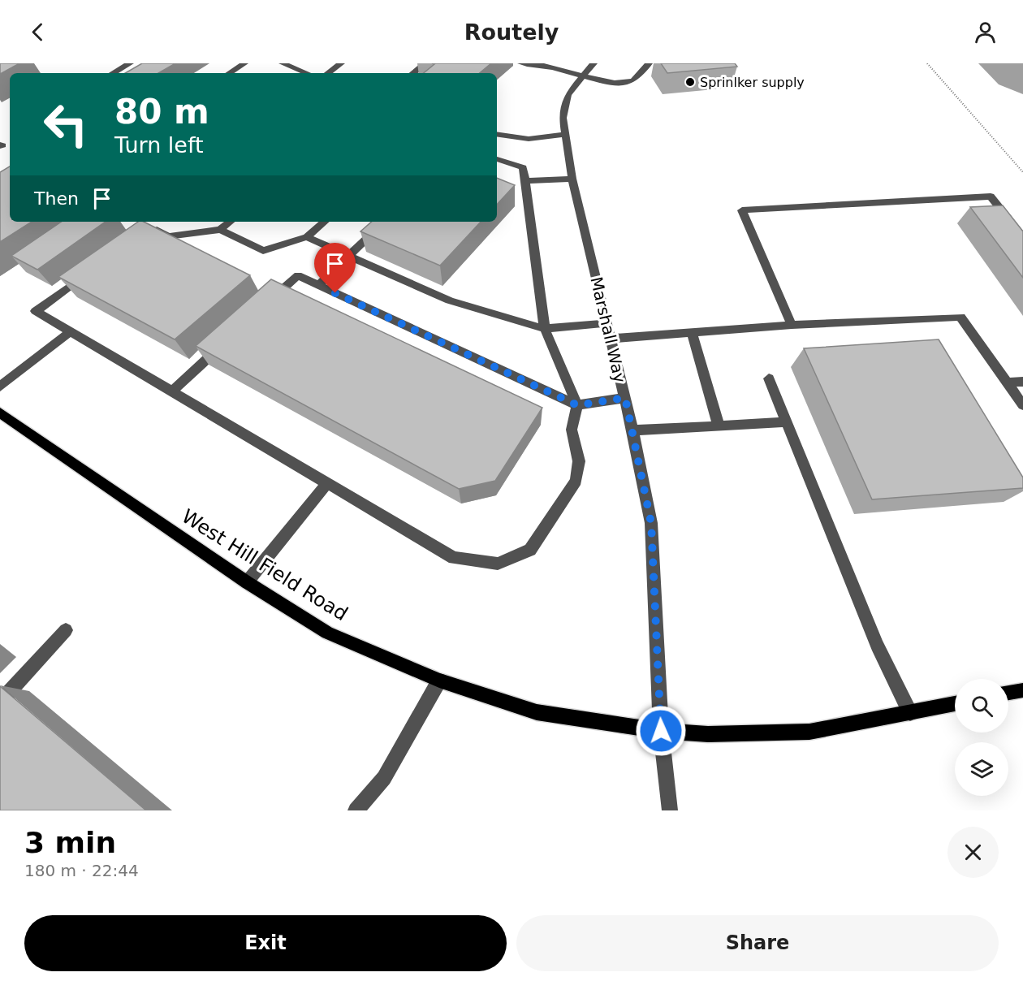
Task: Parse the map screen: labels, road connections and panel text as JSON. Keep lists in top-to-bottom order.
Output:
{
  "streets": {
    "main road": ["West Hill Field Road"],
    "street": ["Marshall Way"]
  },
  "crossings": [
    ["Marshall Way", "West Hill Field Road"]
  ],
  "places": ["Sprinlker supply"],
  "page": {
    "header": "Routely",
    "turn": ["80 m", "Turn left"],
    "then": "Then",
    "heading": ["3 min", "180 m · 22:44"],
    "buttons": ["Exit", "Share"]
  }
}
